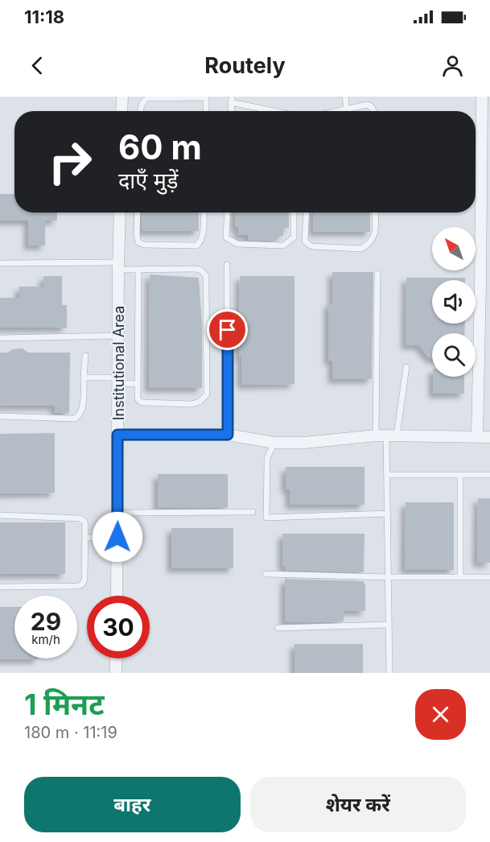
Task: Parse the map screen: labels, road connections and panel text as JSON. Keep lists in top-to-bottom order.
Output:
{
  "streets": {
    "street": ["Institutional Area"]
  },
  "north": "top left",
  "page": {
    "status": "11:18",
    "header": "Routely",
    "turn": ["60 m", "दाएँ मुड़ें"],
    "speed": "29 km/h",
    "limit": "30",
    "heading": ["1 मिनट", "180 m · 11:19"],
    "buttons": ["बाहर", "शेयर करें"]
  }
}
